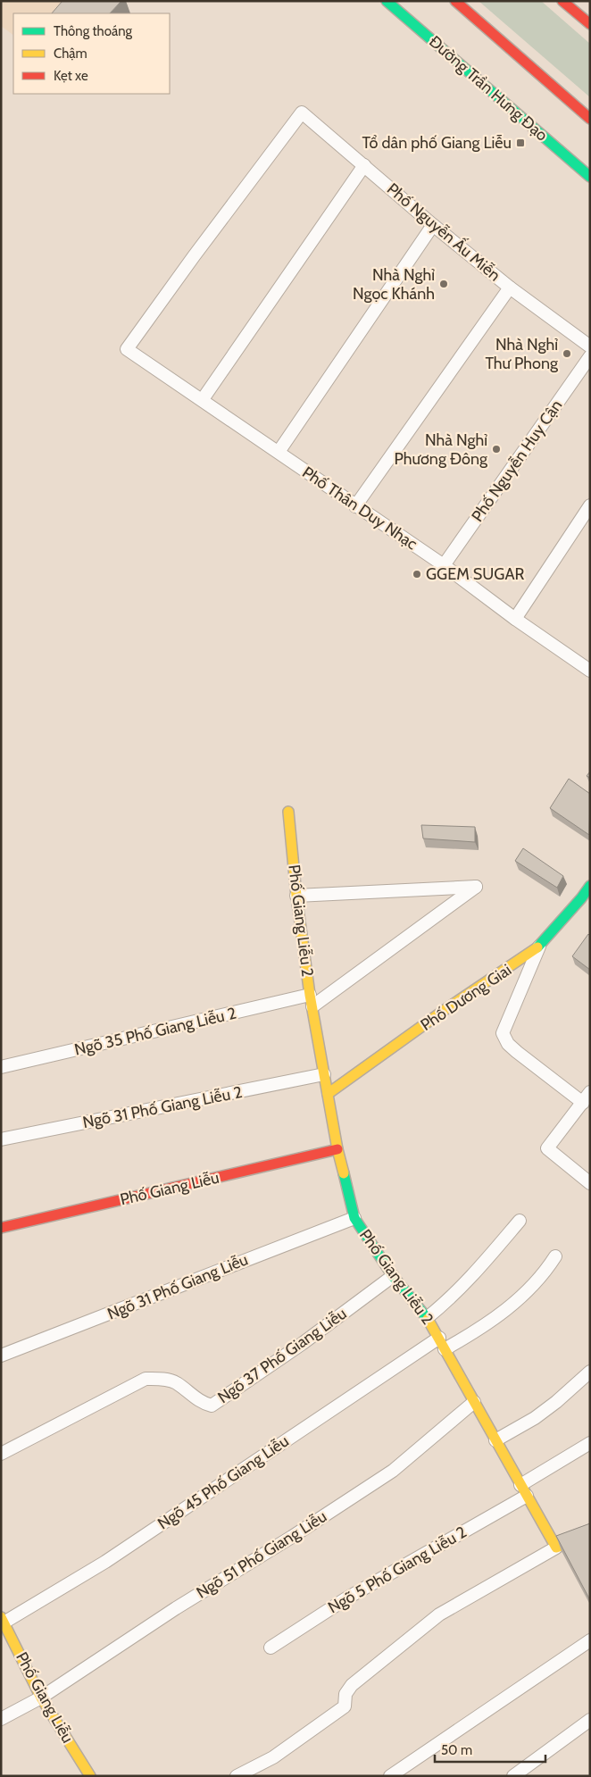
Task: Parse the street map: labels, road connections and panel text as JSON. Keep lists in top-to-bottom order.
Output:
{
  "streets": {
    "main road": [
      "Đường Trần Hưng Đạo",
      "Phố Giang Liễu 2",
      "Phố Dương Giai",
      "Phố Giang Liễu"
    ],
    "street": [
      "Phố Nguyễn Ấu Miễn",
      "Phố Nguyễn Huy Cận",
      "Phố Thân Duy Nhạc",
      "Ngõ 35 Phố Giang Liễu 2",
      "Ngõ 31 Phố Giang Liễu 2",
      "Ngõ 31 Phố Giang Liễu",
      "Ngõ 37 Phố Giang Liễu",
      "Ngõ 45 Phố Giang Liễu",
      "Ngõ 51 Phố Giang Liễu",
      "Ngõ 5 Phố Giang Liễu 2"
    ]
  },
  "crossings": [
    ["Phố Nguyễn Ấu Miễn", "Phố Thân Duy Nhạc"],
    ["Phố Nguyễn Huy Cận", "Phố Thân Duy Nhạc"],
    ["Phố Giang Liễu 2", "Phố Dương Giai"],
    ["Phố Giang Liễu 2", "Ngõ 35 Phố Giang Liễu 2"],
    ["Phố Giang Liễu 2", "Ngõ 31 Phố Giang Liễu 2"],
    ["Phố Giang Liễu 2", "Phố Giang Liễu"],
    ["Phố Giang Liễu 2", "Ngõ 31 Phố Giang Liễu"],
    ["Phố Giang Liễu 2", "Ngõ 37 Phố Giang Liễu"],
    ["Phố Giang Liễu 2", "Ngõ 45 Phố Giang Liễu"],
    ["Phố Giang Liễu 2", "Ngõ 51 Phố Giang Liễu"],
    ["Phố Giang Liễu 2", "Ngõ 5 Phố Giang Liễu 2"],
    ["Phố Giang Liễu", "Ngõ 45 Phố Giang Liễu"],
    ["Phố Giang Liễu", "Ngõ 51 Phố Giang Liễu"]
  ],
  "places": {
    "transit": ["Tổ dân phố Giang Liễu"],
    "other": [
      "Nhà Nghỉ Ngọc Khánh",
      "Nhà Nghỉ Thư Phong",
      "Nhà Nghỉ Phương Đông",
      "GGEM SUGAR"
    ]
  },
  "legend": ["Thông thoáng", "Chậm", "Kẹt xe"],
  "scale_bar": "50 m"
}
